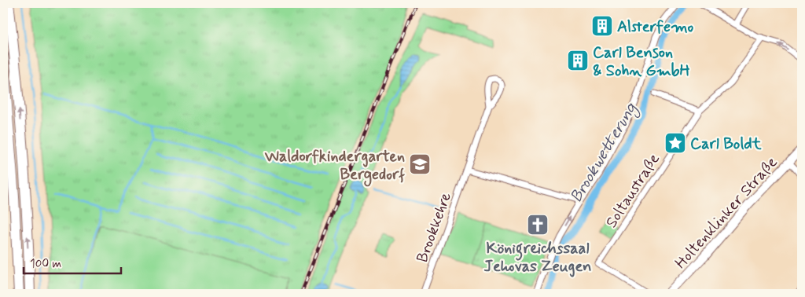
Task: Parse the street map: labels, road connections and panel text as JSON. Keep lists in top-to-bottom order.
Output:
{
  "streets": {
    "main road": ["Holtenklinker Straße"],
    "street": ["Soltaustraße", "Brookkehre"]
  },
  "water": ["Brookwetterung"],
  "places": {
    "building": ["Alsterfemo", "Carl Benson & Sohn GmbH"],
    "place": ["Carl Boldt"],
    "school or university": ["Waldorfkindergarten Bergedorf"],
    "church": ["Königreichssaal Jehovas Zeugen"]
  },
  "scale_bar": "100 m"
}
